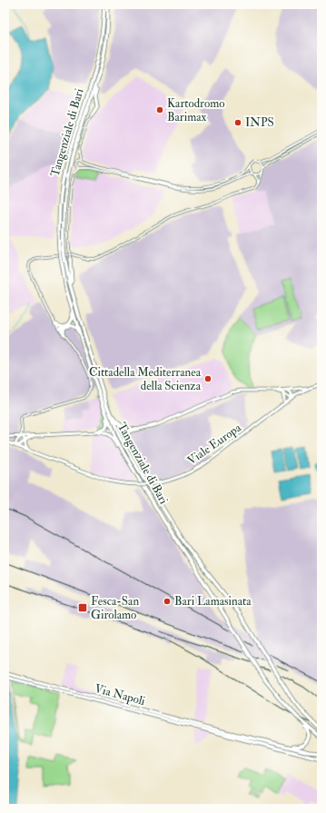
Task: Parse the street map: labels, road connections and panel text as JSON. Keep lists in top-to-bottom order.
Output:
{
  "streets": {
    "highway": ["Tangenziale di Bari"],
    "main road": ["Viale Europa", "Via Napoli"]
  },
  "places": {
    "other": [
      "Kartodromo Barimax",
      "INPS",
      "Cittadella Mediterranea della Scienza",
      "Bari Lamasinata"
    ],
    "transit": ["Fesca-San Girolamo"]
  }
}
